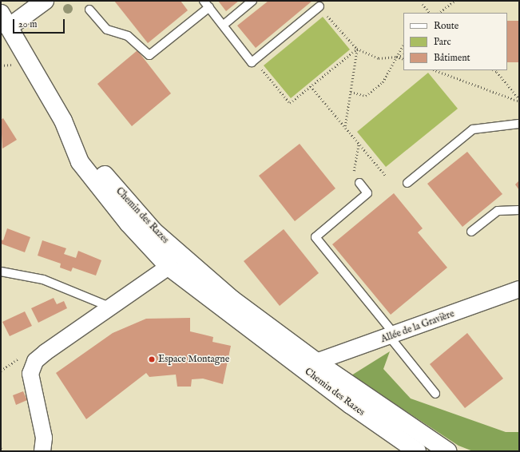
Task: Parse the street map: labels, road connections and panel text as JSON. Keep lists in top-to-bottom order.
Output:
{
  "streets": {
    "street": ["Chemin des Razes", "Allée de la Gravière"]
  },
  "crossings": [
    ["Chemin des Razes", "Allée de la Gravière"]
  ],
  "places": ["Espace Montagne"],
  "legend": ["Route", "Parc", "Bâtiment"],
  "scale_bar": "20 m"
}
